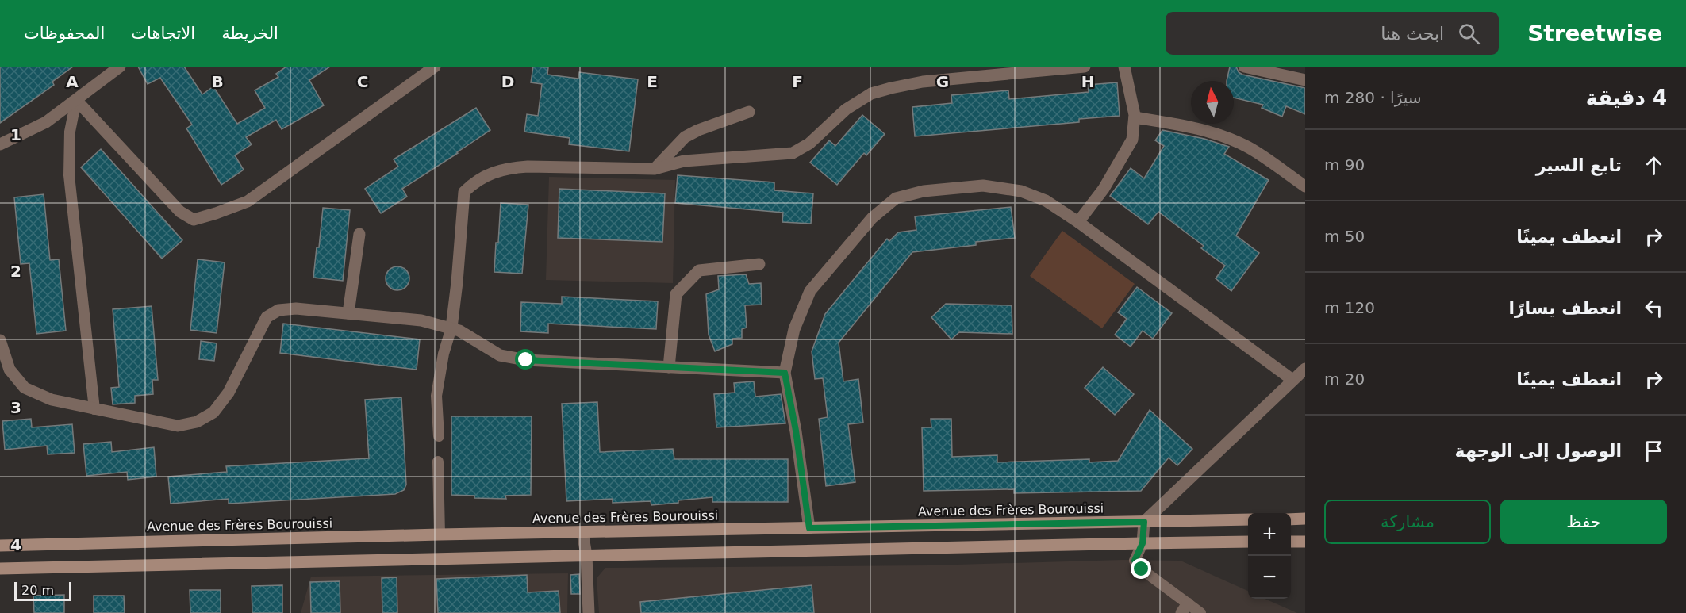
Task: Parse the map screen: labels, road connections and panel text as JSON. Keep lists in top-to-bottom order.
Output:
{
  "streets": {
    "main road": ["Avenue des Frères Bourouissi"]
  },
  "scale_bar": "20 m",
  "north": "top",
  "page": {
    "header": "Streetwise",
    "search": "ابحث هنا",
    "nav": ["الخريطة", "الاتجاهات", "المحفوظات"],
    "heading": ["4 دقيقة", "سيرًا · 280 m"],
    "list": [
      ["تابع السير", "90 m"],
      ["انعطف يمينًا", "50 m"],
      ["انعطف يسارًا", "120 m"],
      ["انعطف يمينًا", "20 m"],
      "الوصول إلى الوجهة"
    ],
    "buttons": ["حفظ", "مشاركة"],
    "map_buttons": ["+", "−"],
    "scale": "20 m"
  },
  "grid": {
    "columns": [
      "A",
      "B",
      "C",
      "D",
      "E",
      "F",
      "G",
      "H"
    ],
    "rows": [
      "1",
      "2",
      "3",
      "4"
    ]
  }
}
